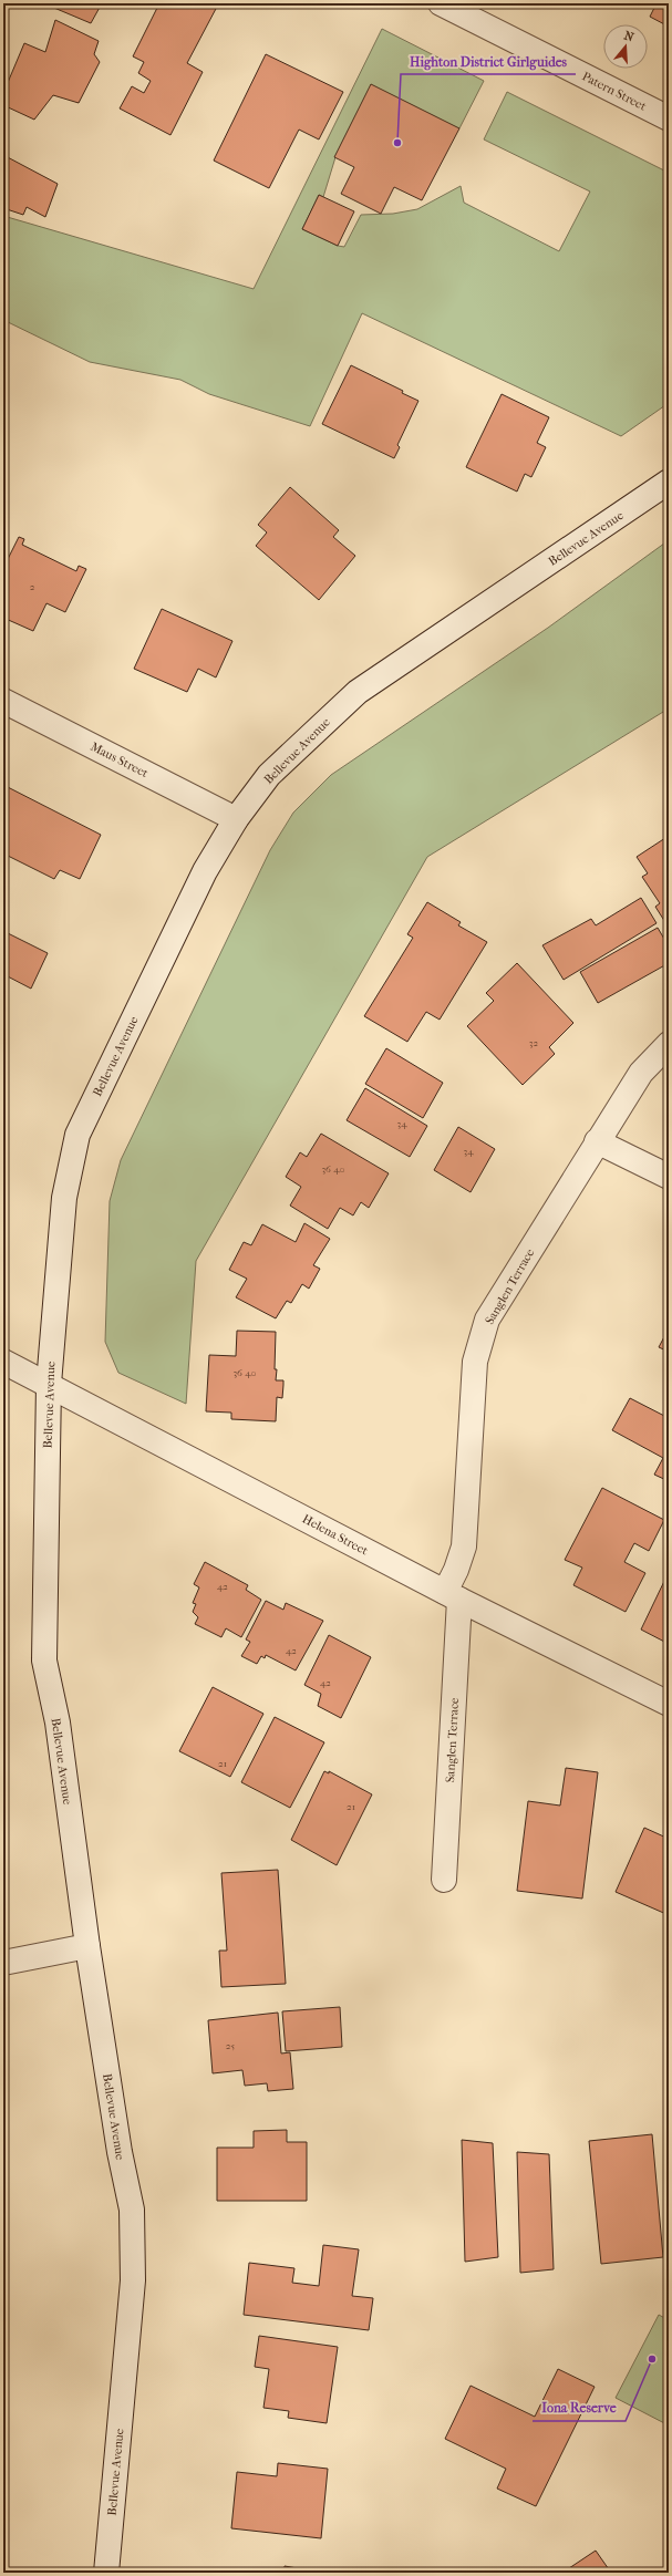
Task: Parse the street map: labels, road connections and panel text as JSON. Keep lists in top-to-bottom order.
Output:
{
  "streets": {
    "street": [
      "Patern Street",
      "Bellevue Avenue",
      "Maus Street",
      "Sanglen Terrace",
      "Helena Street"
    ]
  },
  "crossings": [
    ["Bellevue Avenue", "Maus Street"],
    ["Bellevue Avenue", "Helena Street"],
    ["Sanglen Terrace", "Helena Street"]
  ],
  "places": ["Highton District Girlguides", "Iona Reserve"],
  "house_numbers": [
    "2",
    "32",
    "34",
    "34",
    "36-40",
    "36-40",
    "42",
    "42",
    "42",
    "21",
    "21",
    "25"
  ],
  "north": "top"
}
